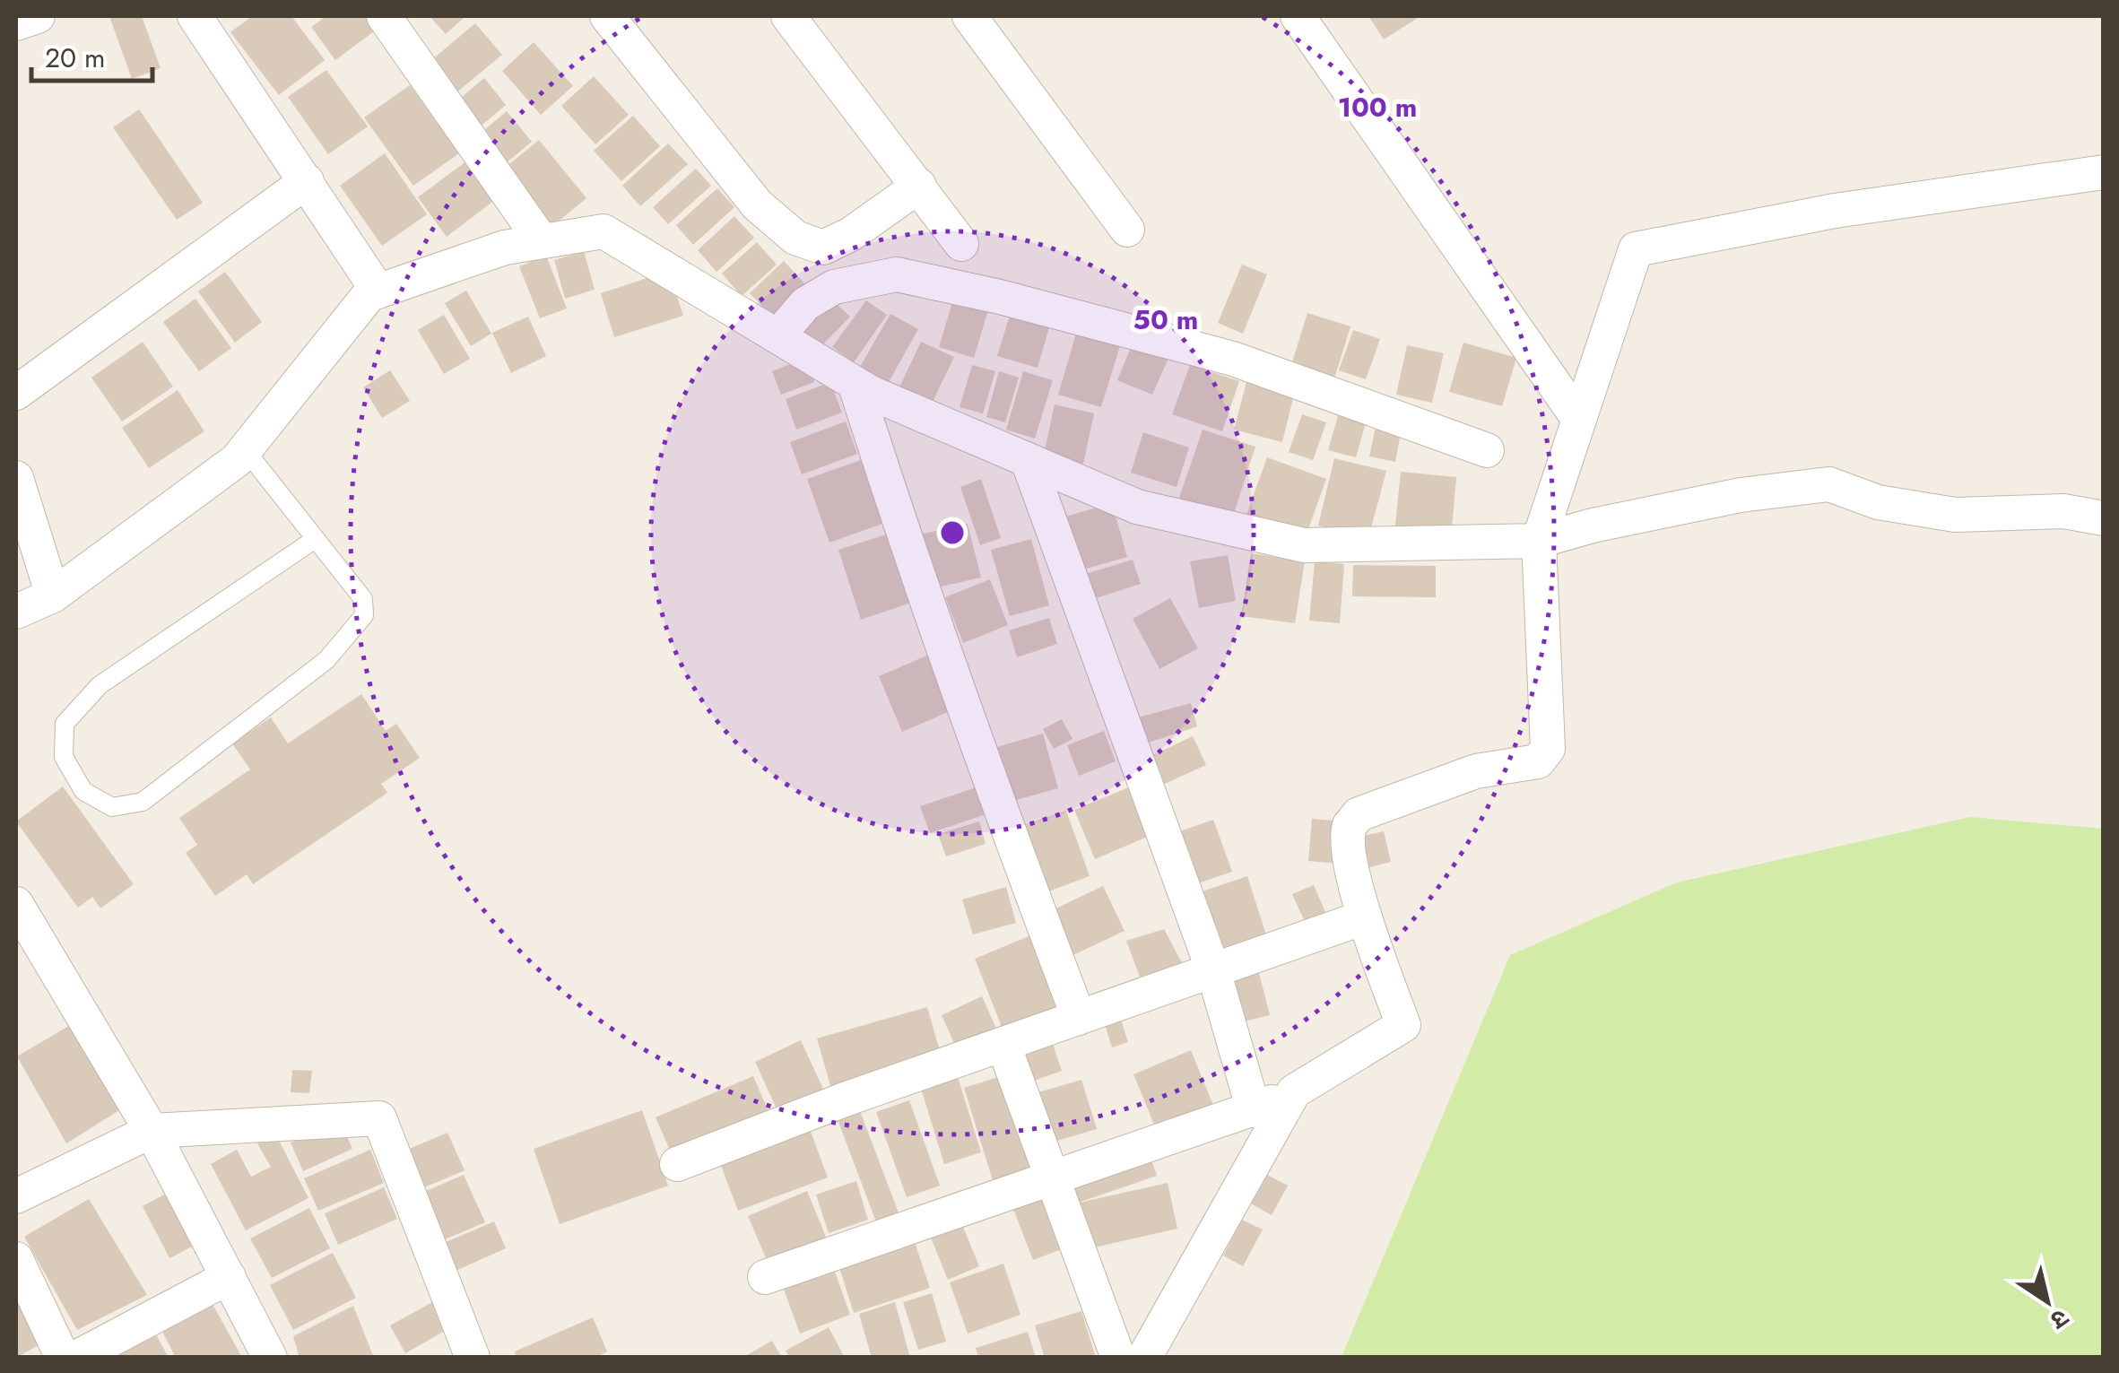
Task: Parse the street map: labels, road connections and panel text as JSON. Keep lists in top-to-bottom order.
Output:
{
  "scale_bar": "20 m",
  "north": "bottom right",
  "rings": ["100 m", "50 m"]
}
